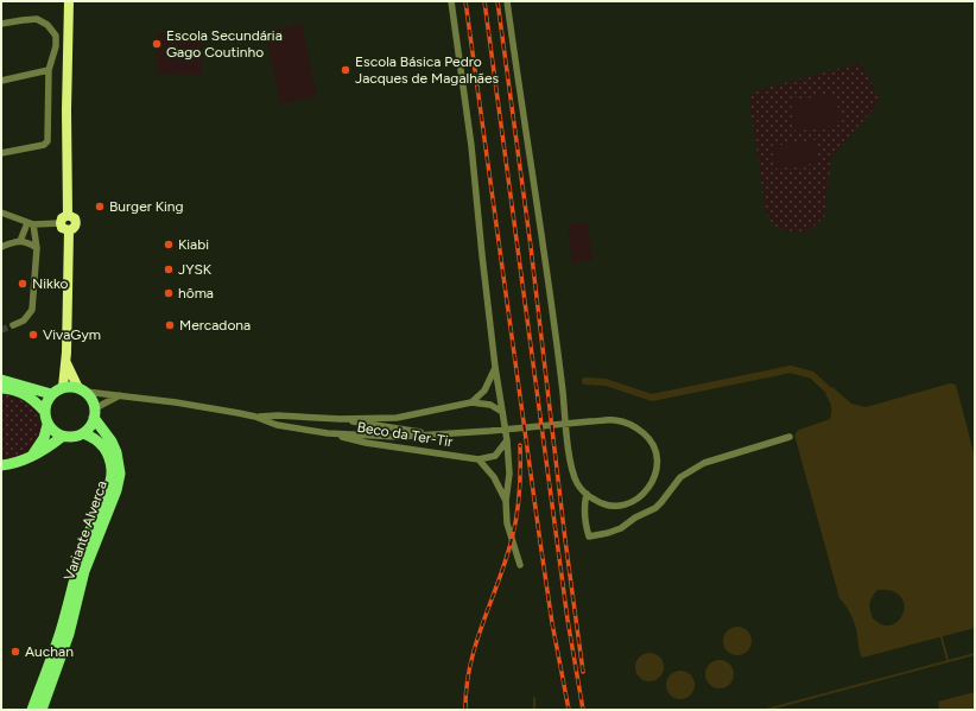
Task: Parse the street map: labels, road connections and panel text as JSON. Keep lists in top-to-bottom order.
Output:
{
  "streets": {
    "main road": ["Variante Alverca"],
    "street": ["Beco da Ter-Tir"]
  },
  "places": [
    "Escola Secundária Gago Coutinho",
    "Escola Básica Pedro Jacques de Magalhães",
    "Burger King",
    "Kiabi",
    "JYSK",
    "Nikko",
    "hôma",
    "Mercadona",
    "VivaGym",
    "Auchan"
  ]
}
